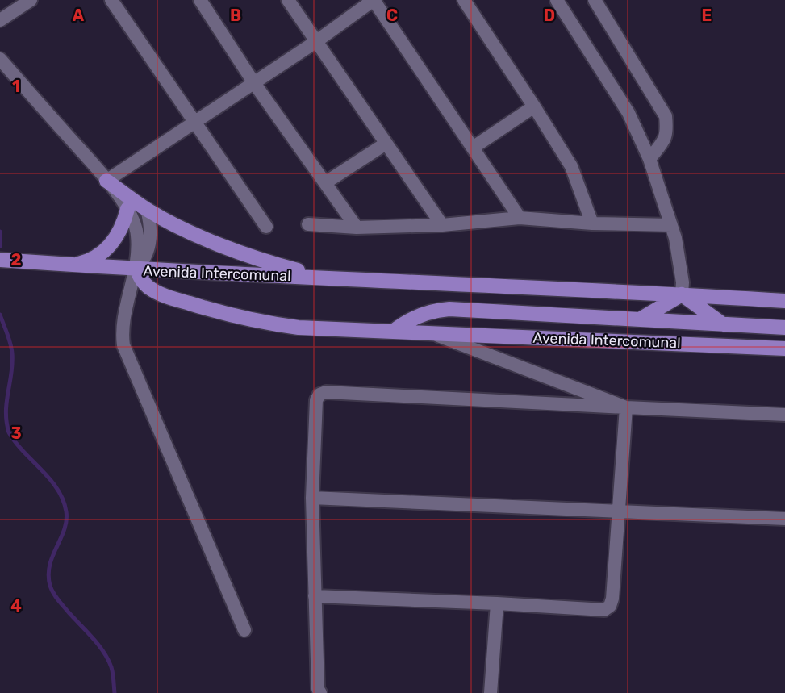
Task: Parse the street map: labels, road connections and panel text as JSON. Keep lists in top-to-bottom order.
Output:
{
  "streets": {
    "main road": ["Avenida Intercomunal"]
  },
  "grid": {
    "columns": [
      "A",
      "B",
      "C",
      "D",
      "E"
    ],
    "rows": [
      "1",
      "2",
      "3",
      "4"
    ]
  }
}
